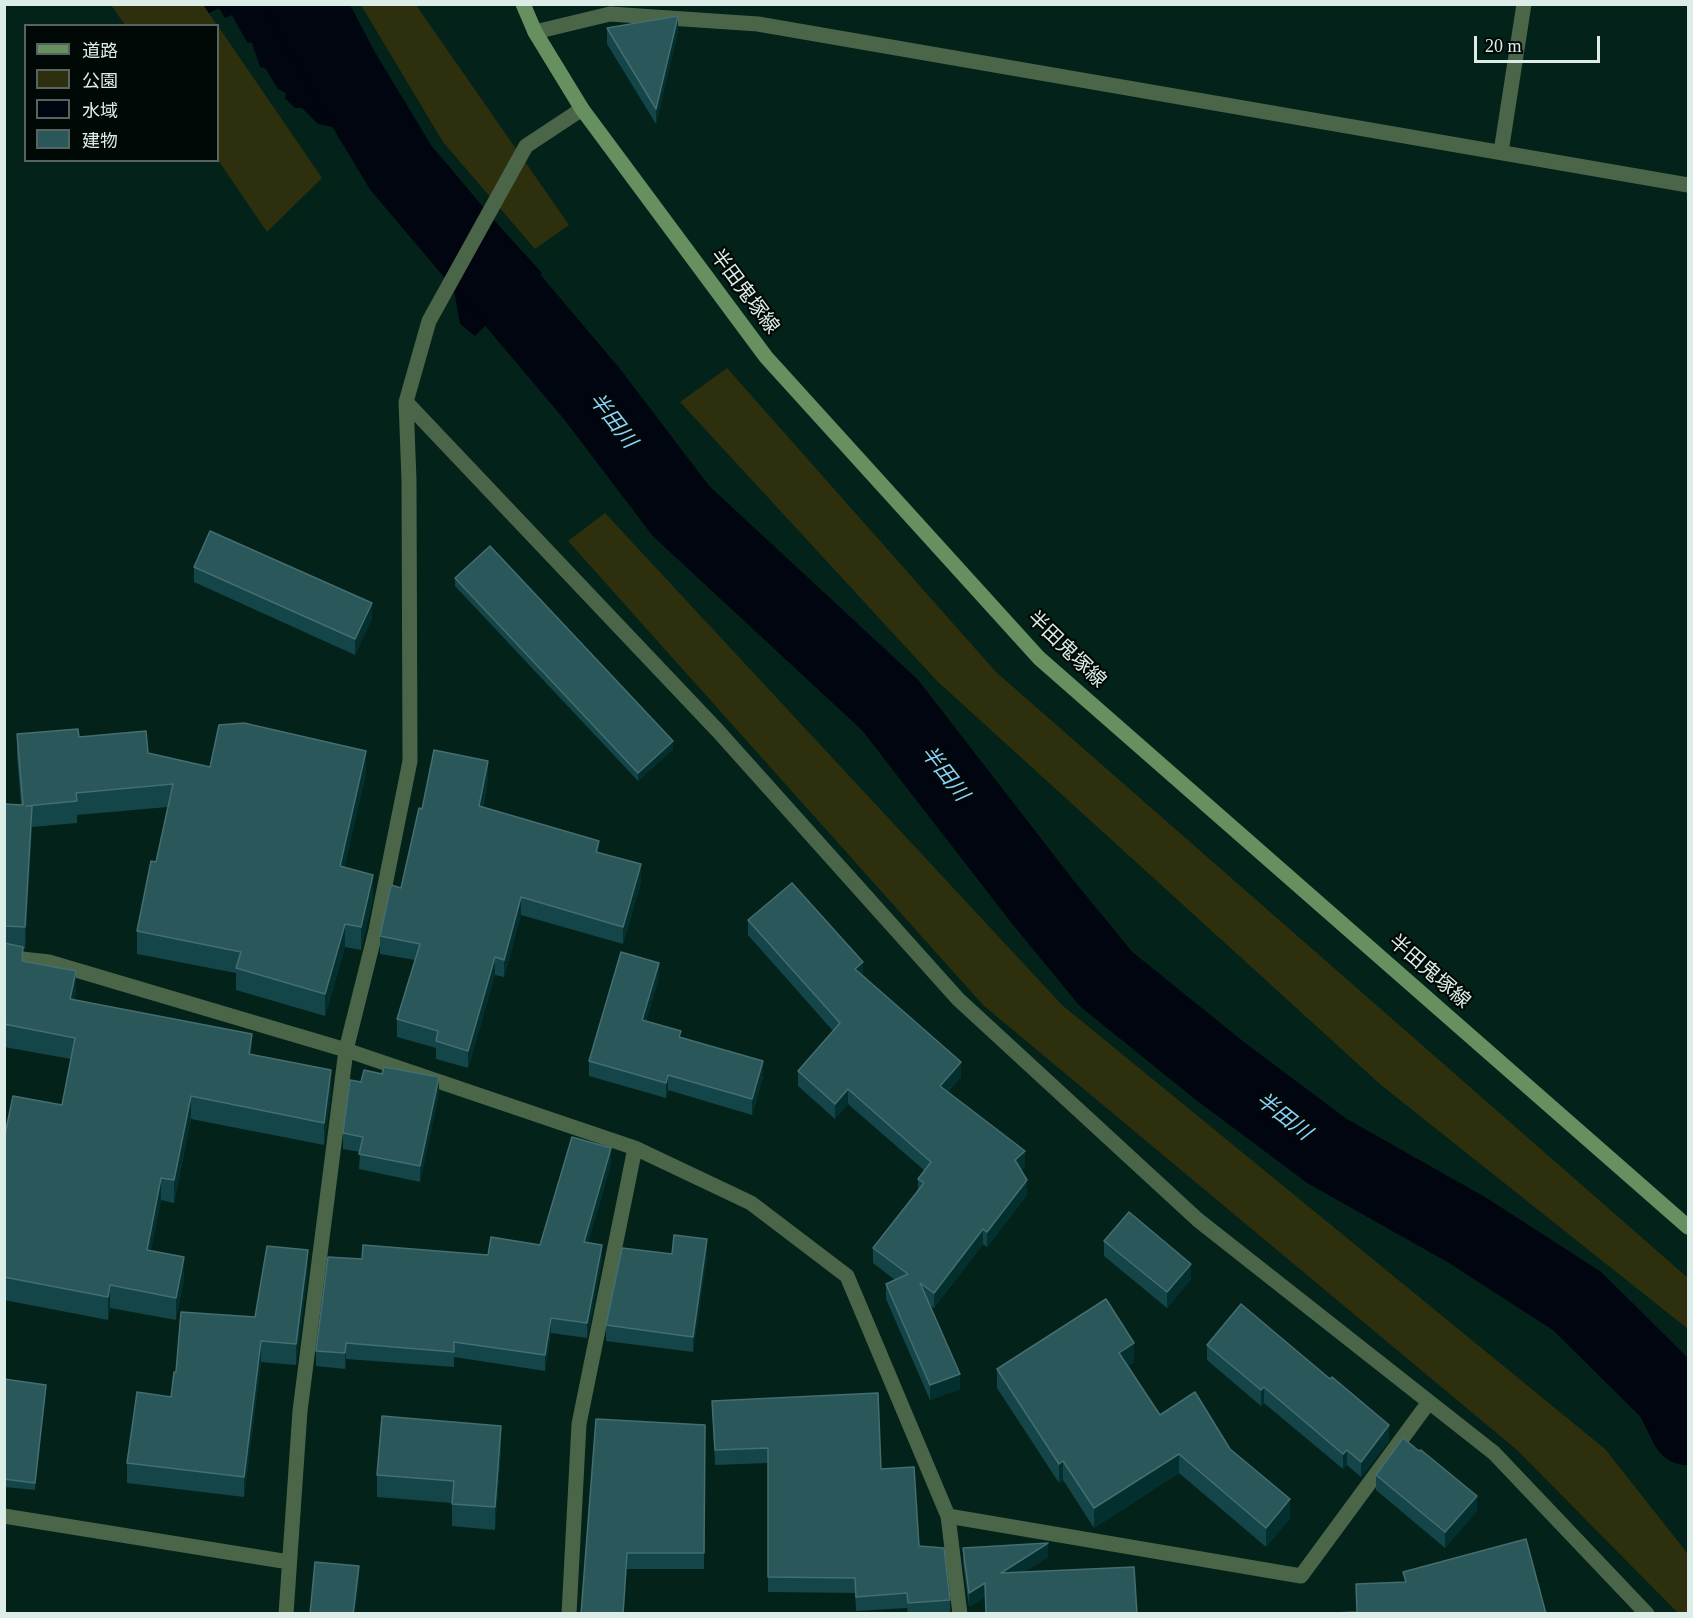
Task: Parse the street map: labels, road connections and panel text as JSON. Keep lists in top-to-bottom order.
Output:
{
  "streets": {
    "main road": ["半田鬼塚線"]
  },
  "water": ["半田川"],
  "legend": [
    "道路",
    "公園",
    "水域",
    "建物"
  ],
  "scale_bar": "20 m"
}
